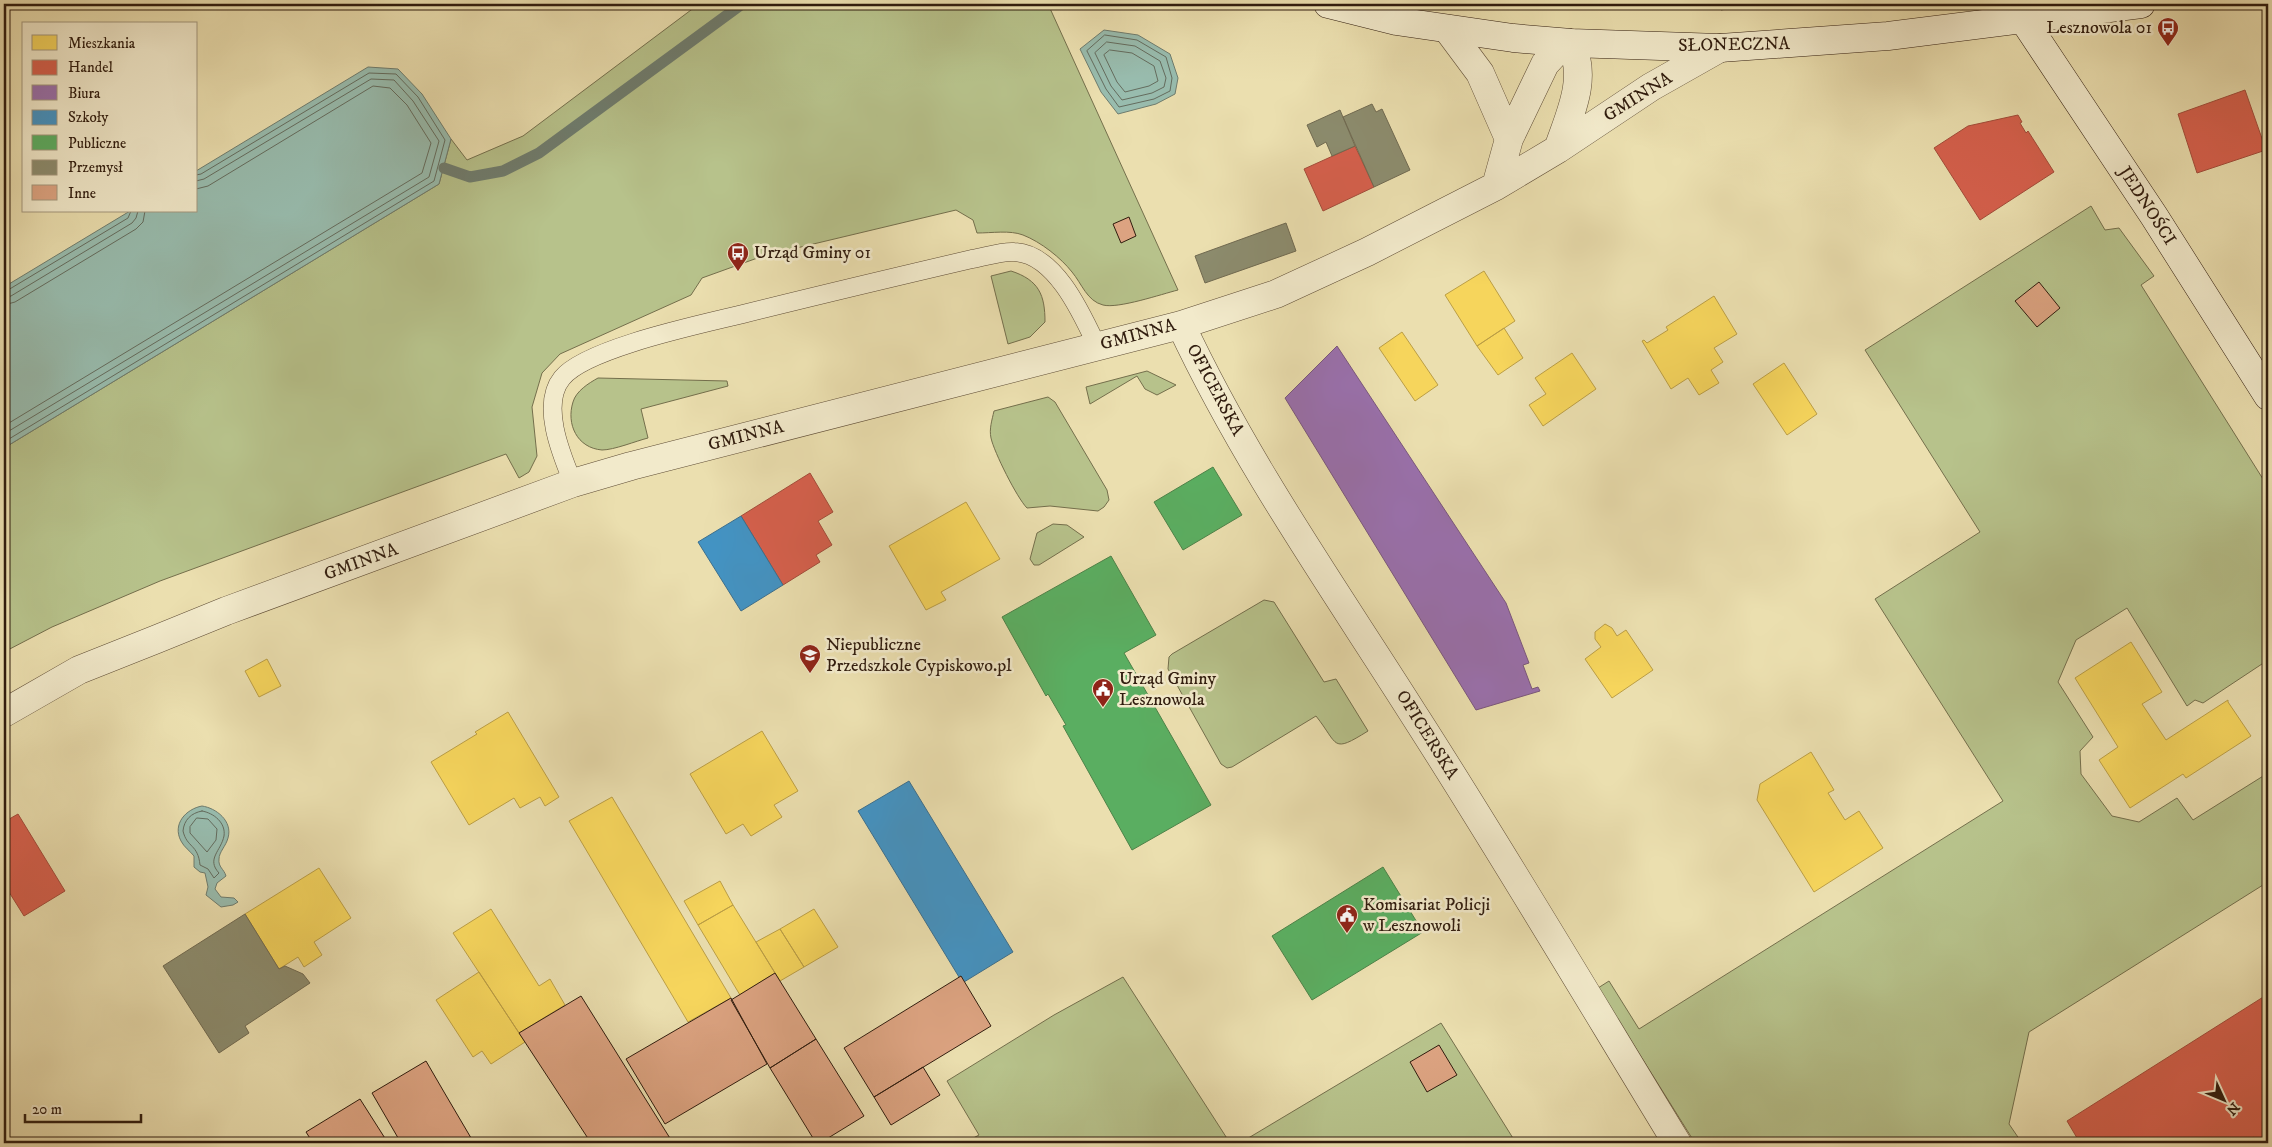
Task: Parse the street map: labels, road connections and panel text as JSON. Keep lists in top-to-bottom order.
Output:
{
  "streets": {
    "street": [
      "SŁONECZNA",
      "GMINNA",
      "JEDNOŚCI",
      "OFICERSKA"
    ]
  },
  "crossings": [
    ["SŁONECZNA", "GMINNA"],
    ["SŁONECZNA", "JEDNOŚCI"],
    ["GMINNA", "OFICERSKA"]
  ],
  "places": {
    "bus stop": ["Lesznowola 01", "Urząd Gminy 01"],
    "school or university": ["Niepubliczne Przedszkole Cypiskowo.pl"],
    "public building": ["Urząd Gminy Lesznowola", "Komisariat Policji w Lesznowoli"]
  },
  "legend": [
    "Mieszkania",
    "Handel",
    "Biura",
    "Szkoły",
    "Publiczne",
    "Przemysł",
    "Inne"
  ],
  "scale_bar": "20 m",
  "north": "bottom right"
}
